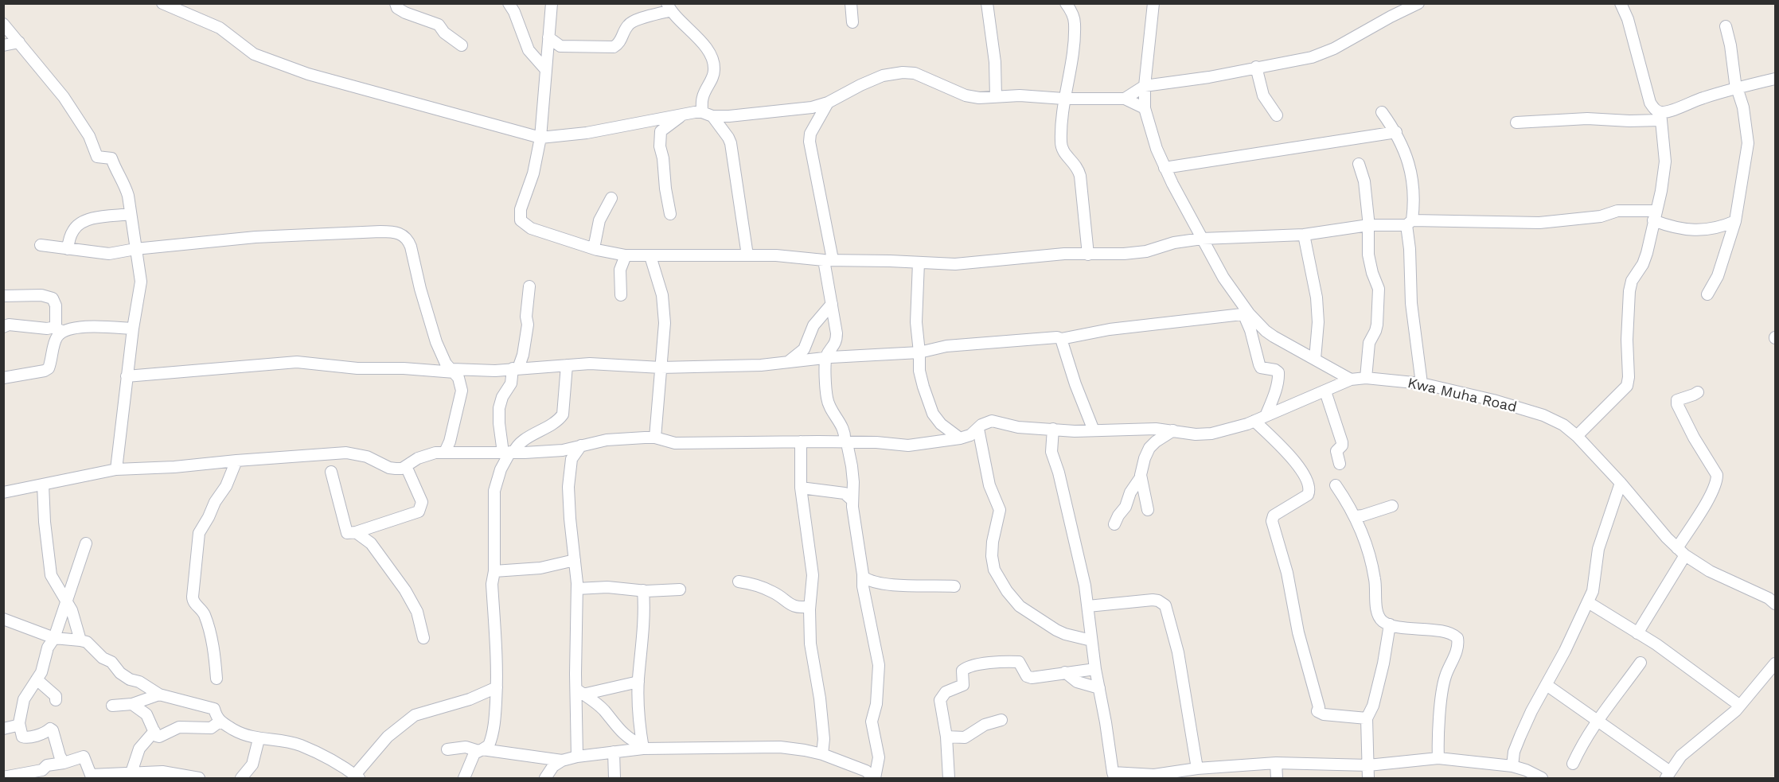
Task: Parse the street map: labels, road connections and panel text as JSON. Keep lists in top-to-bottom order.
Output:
{
  "streets": {
    "street": ["Kwa Muha Road"]
  }
}
